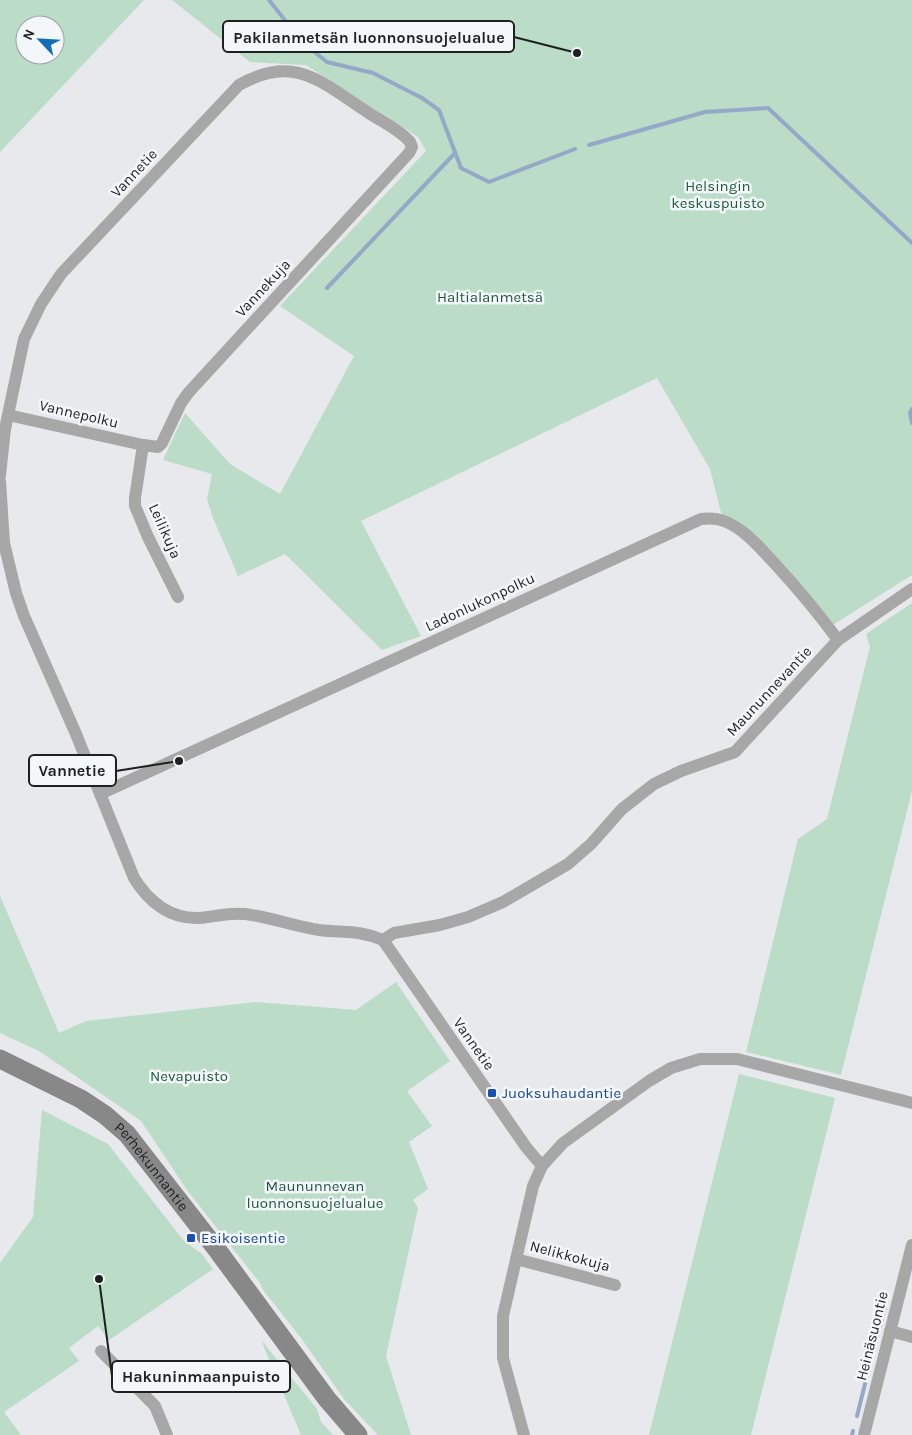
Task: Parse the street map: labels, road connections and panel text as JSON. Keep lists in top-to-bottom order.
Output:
{
  "streets": {
    "street": [
      "Vannetie",
      "Vannekuja",
      "Vannepolku",
      "Leilikuja",
      "Ladonlukonpolku",
      "Maununnevantie",
      "Perhekunnantie",
      "Nelikkokuja",
      "Heinäsuontie"
    ]
  },
  "crossings": [
    ["Vannetie", "Vannekuja"],
    ["Vannetie", "Vannepolku"],
    ["Vannetie", "Maununnevantie"],
    ["Vannekuja", "Vannepolku"],
    ["Vannekuja", "Leilikuja"],
    ["Vannepolku", "Leilikuja"],
    ["Ladonlukonpolku", "Maununnevantie"]
  ],
  "parks": [
    "Helsingin keskuspuisto",
    "Haltialanmetsä",
    "Nevapuisto",
    "Maununnevan luonnonsuojelualue"
  ],
  "places": {
    "other": ["Pakilanmetsän luonnonsuojelualue", "Vannetie", "Hakuninmaanpuisto"],
    "transit": ["Juoksuhaudantie", "Esikoisentie"]
  },
  "north": "top left"
}
